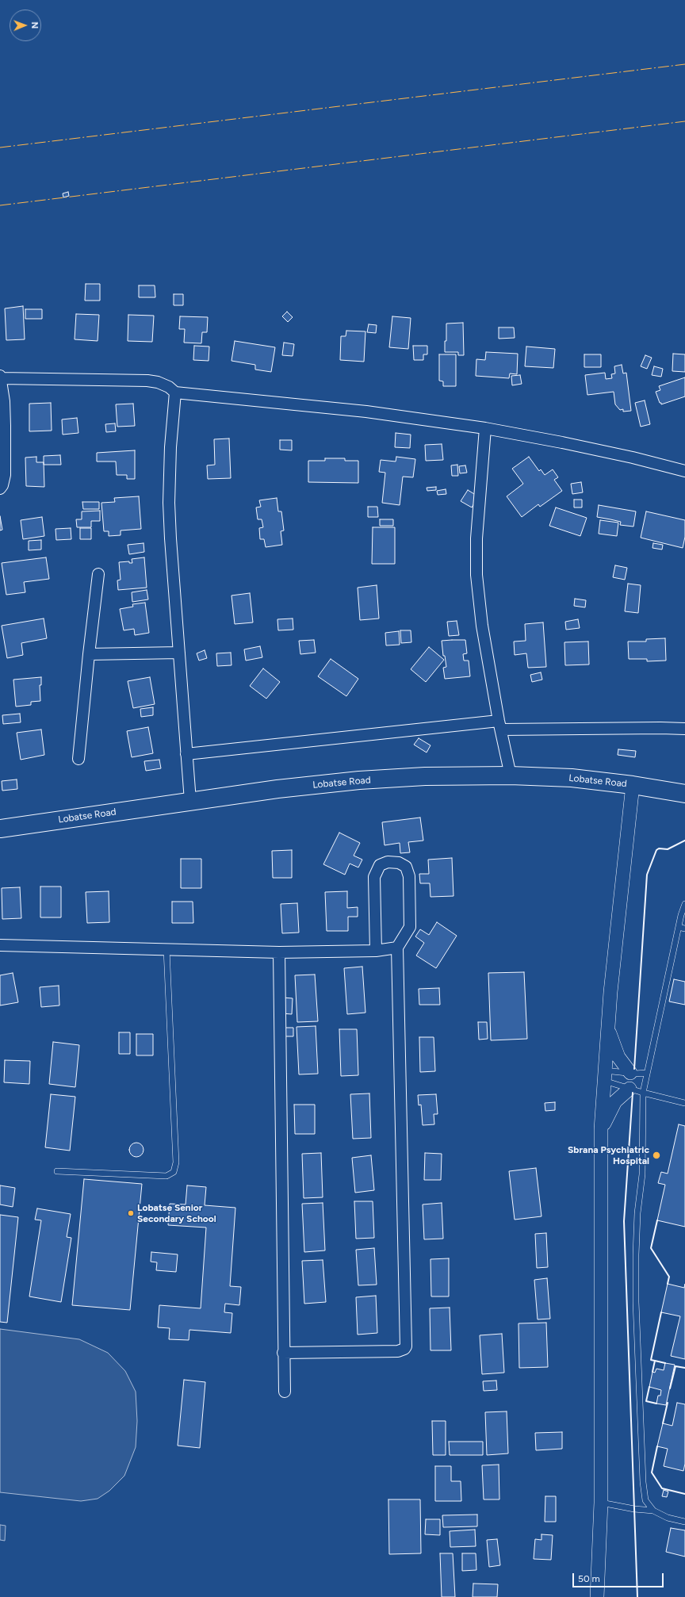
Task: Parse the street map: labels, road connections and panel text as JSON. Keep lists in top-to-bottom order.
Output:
{
  "streets": {
    "highway": ["Lobatse Road"]
  },
  "places": ["Sbrana Psychiatric Hospital", "Lobatse Senior Secondary School"],
  "scale_bar": "50 m",
  "north": "right"
}
